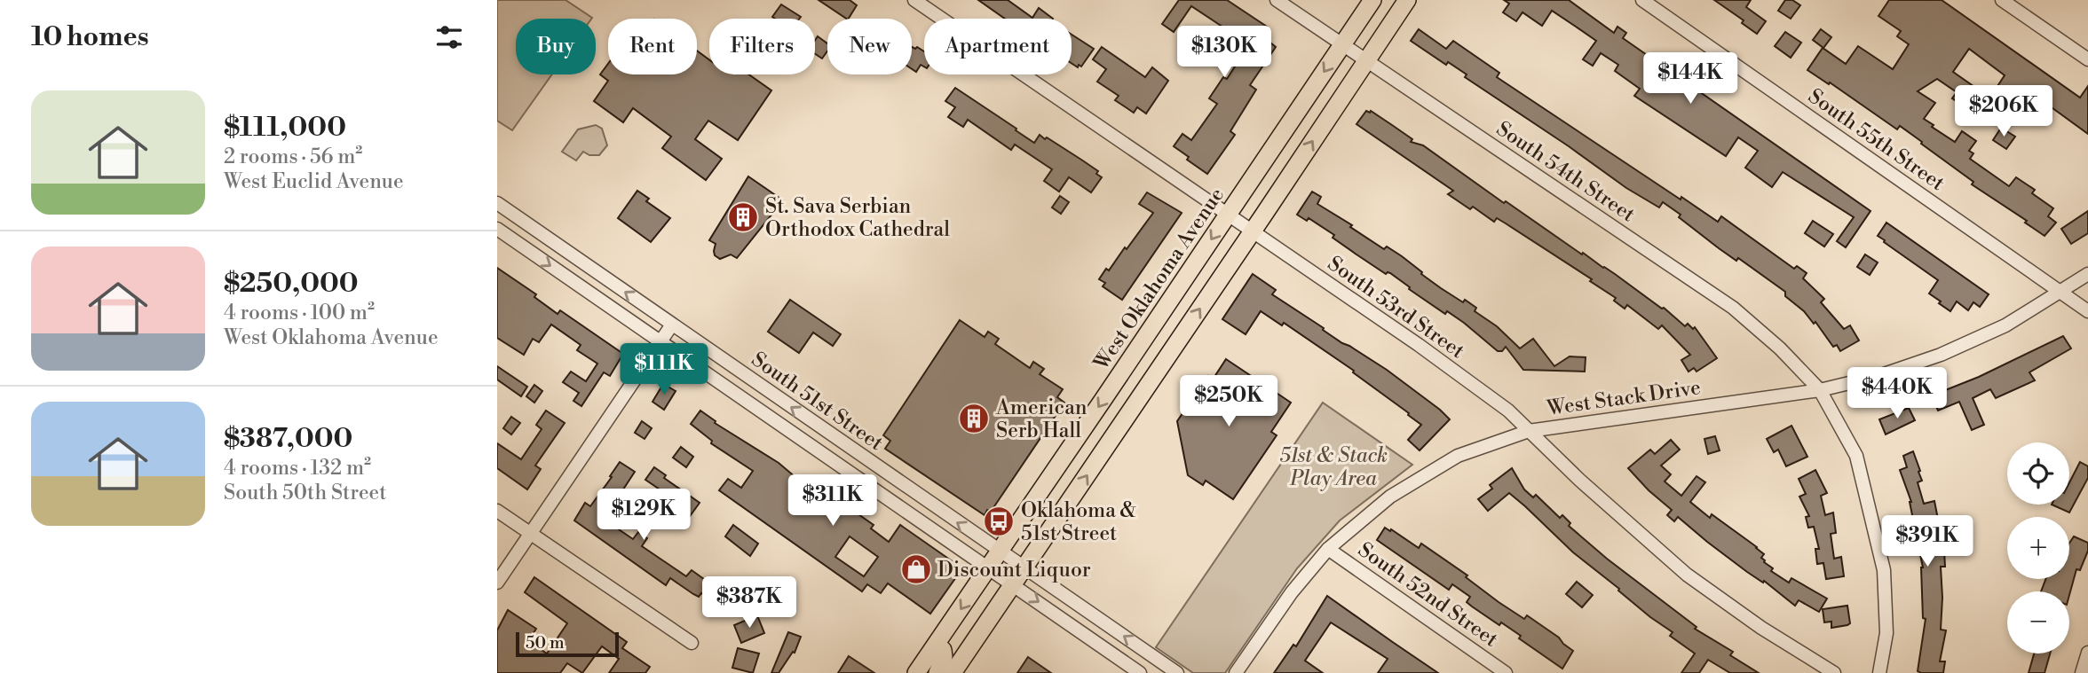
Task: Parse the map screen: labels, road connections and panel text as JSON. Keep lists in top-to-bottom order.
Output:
{
  "streets": {
    "main road": ["West Oklahoma Avenue"],
    "street": [
      "South 55th Street",
      "South 54th Street",
      "South 53rd Street",
      "West Stack Drive",
      "South 51st Street",
      "South 52nd Street"
    ]
  },
  "crossings": [
    ["South 55th Street", "West Stack Drive"],
    ["South 54th Street", "West Oklahoma Avenue"],
    ["South 54th Street", "West Stack Drive"],
    ["West Oklahoma Avenue", "South 53rd Street"],
    ["West Oklahoma Avenue", "South 51st Street"],
    ["South 53rd Street", "West Stack Drive"],
    ["West Stack Drive", "South 52nd Street"]
  ],
  "parks": ["51st & Stack Play Area"],
  "places": {
    "building": ["St. Sava Serbian Orthodox Cathedral", "American Serb Hall"],
    "bus stop": ["Oklahoma & 51st Street"],
    "shop": ["Discount Liquor"]
  },
  "scale_bar": "50 m",
  "page": {
    "heading": "10 homes",
    "chip": [
      "Buy",
      "Rent",
      "Filters",
      "New",
      "Apartment"
    ],
    "price": [
      "$130K",
      "$144K",
      "$206K",
      "$111K",
      "$440K",
      "$250K",
      "$311K",
      "$129K",
      "$391K",
      "$387K"
    ],
    "list": [
      {
        "name": "$111,000",
        "note": "2 rooms · 56 m² · West Euclid Avenue"
      },
      {
        "name": "$250,000",
        "note": "4 rooms · 100 m² · West Oklahoma Avenue"
      },
      {
        "name": "$387,000",
        "note": "4 rooms · 132 m² · South 50th Street"
      }
    ],
    "map_buttons": ["+", "−"],
    "scale": "50 m"
  }
}
